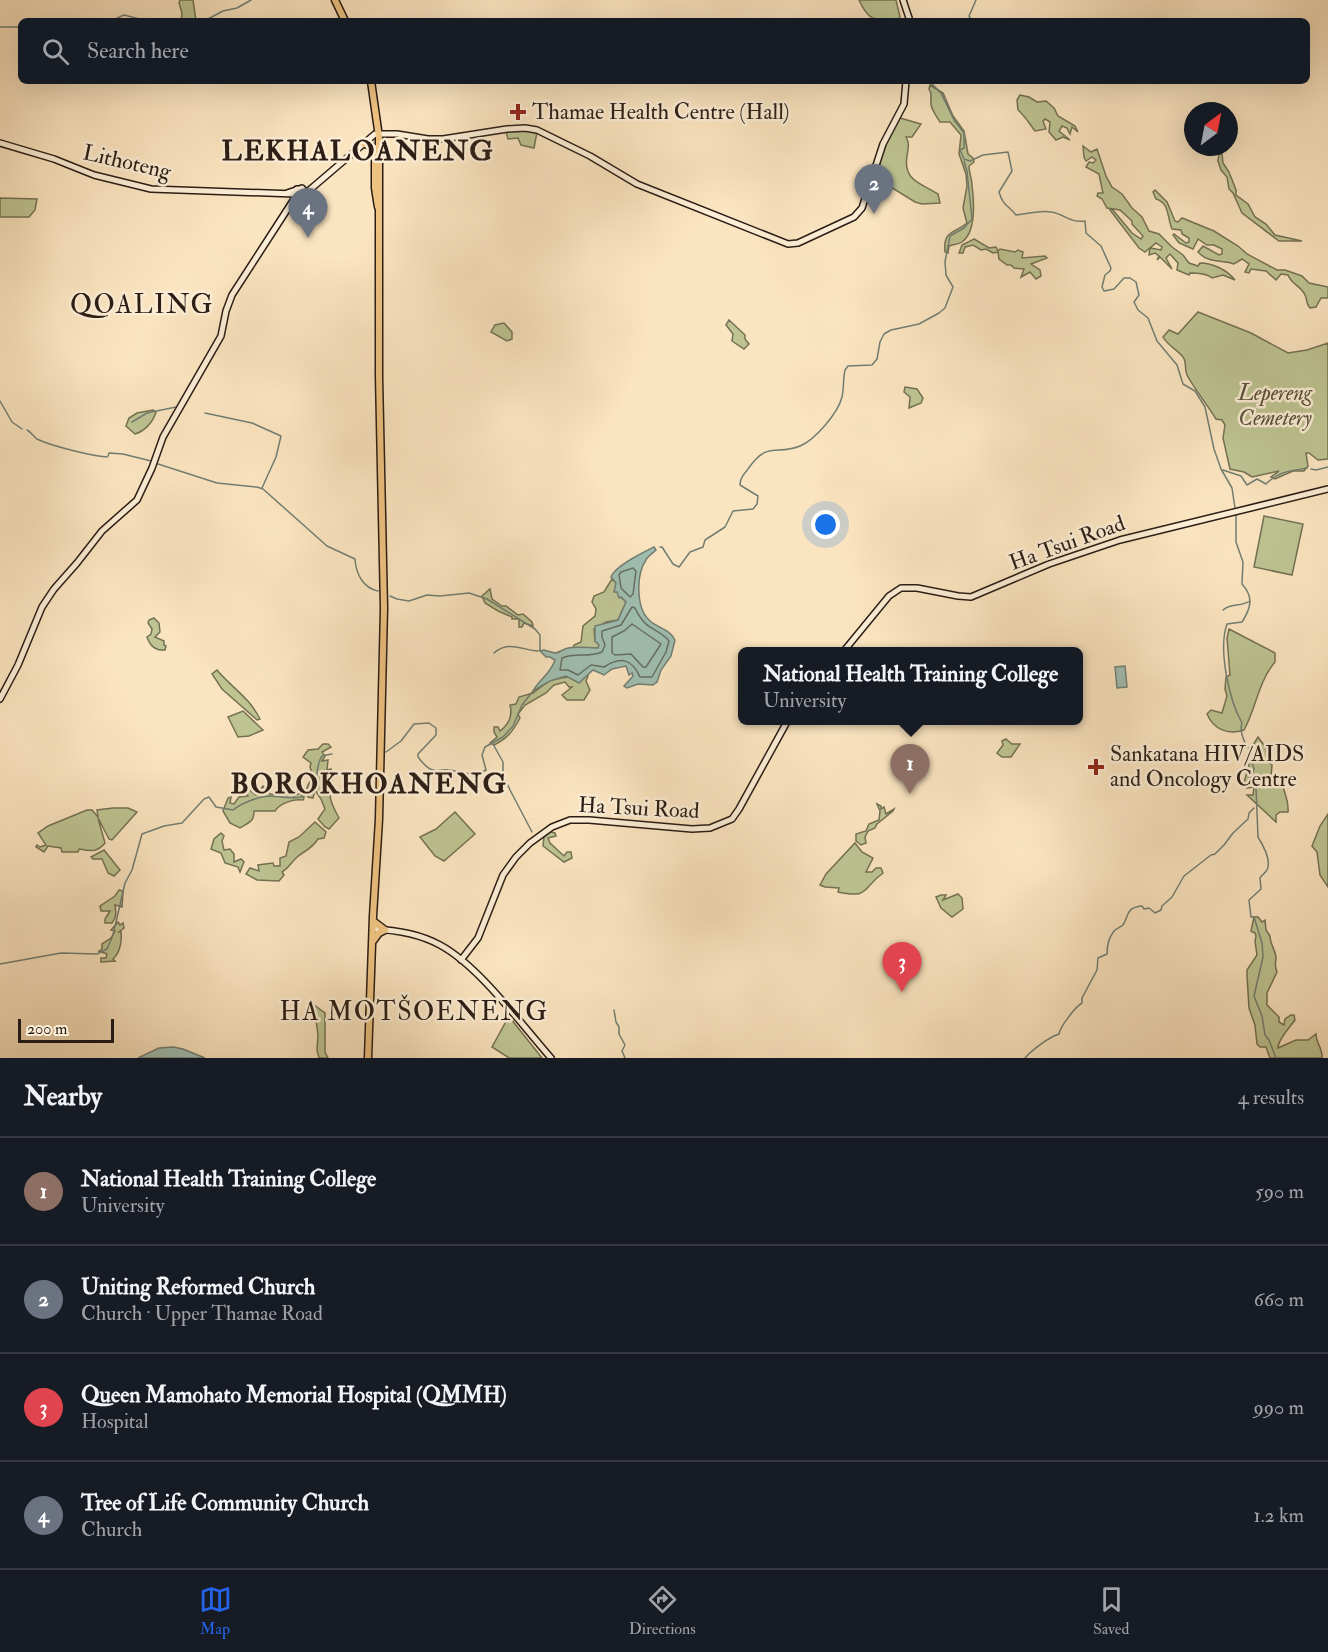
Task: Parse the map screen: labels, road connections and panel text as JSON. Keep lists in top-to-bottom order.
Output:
{
  "streets": {
    "street": ["Lithoteng", "Ha Tsui Road"]
  },
  "districts": [
    "LEKHALOANENG",
    "QOALING",
    "BOROKHOANENG",
    "HA MOTŠOENENG"
  ],
  "parks": ["Lepereng Cemetery"],
  "places": {
    "health": ["Thamae Health Centre (Hall)", "Sankatana HIV/AIDS and Oncology Centre"]
  },
  "scale_bar": "200 m",
  "north": "top right",
  "page": {
    "search": "Search here",
    "pins": [
      "2",
      "4",
      "1",
      "3"
    ],
    "popup": ["National Health Training College", "University"],
    "scale": "200 m",
    "heading": ["Nearby", "4 results"],
    "list": [
      {
        "mark": "1",
        "name": "National Health Training College",
        "note": "University",
        "value": "590 m"
      },
      {
        "mark": "2",
        "name": "Uniting Reformed Church",
        "note": "Church · Upper Thamae Road",
        "value": "660 m"
      },
      {
        "mark": "3",
        "name": "Queen Mamohato Memorial Hospital (QMMH)",
        "note": "Hospital",
        "value": "990 m"
      },
      {
        "mark": "4",
        "name": "Tree of Life Community Church",
        "note": "Church",
        "value": "1.2 km"
      }
    ],
    "nav": ["Map", "Directions", "Saved"]
  }
}
